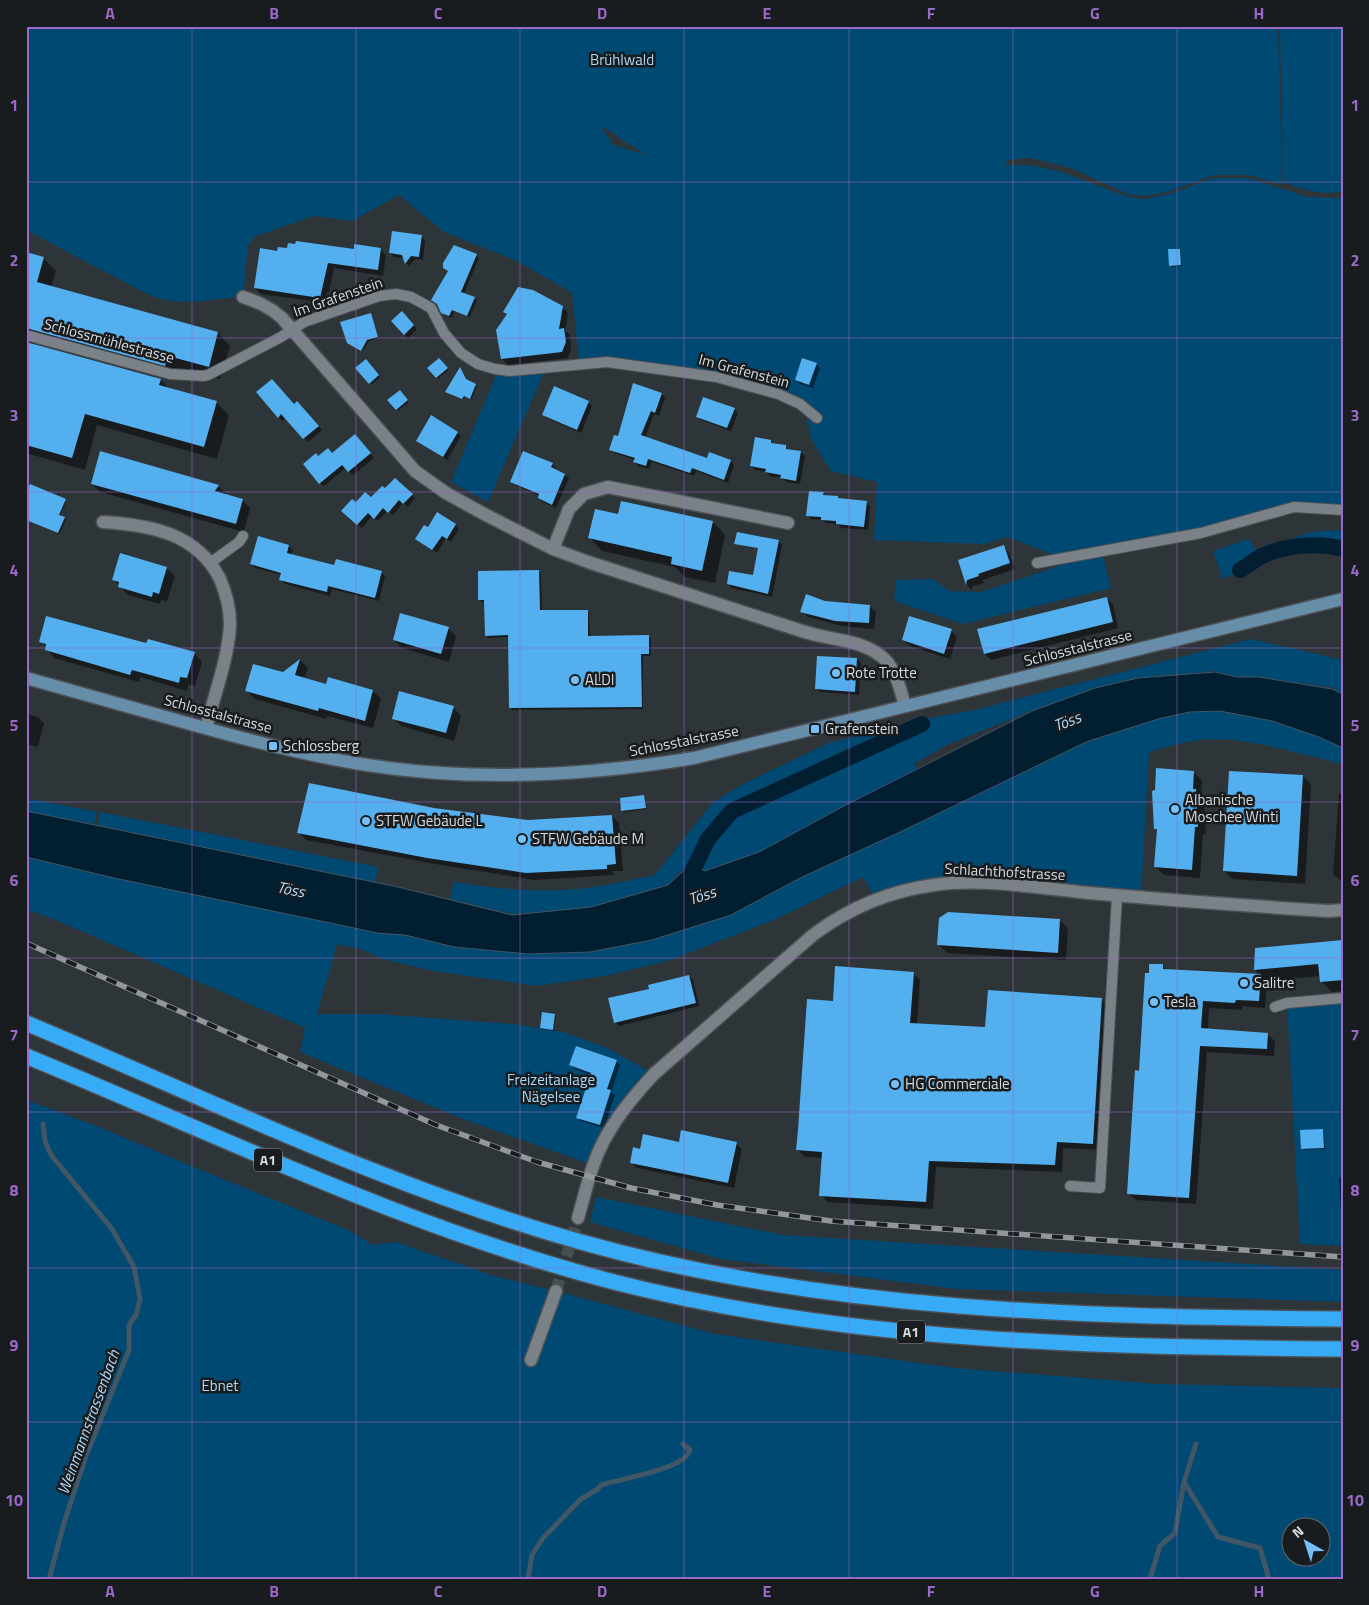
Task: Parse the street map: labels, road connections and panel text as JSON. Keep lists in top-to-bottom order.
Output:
{
  "streets": {
    "highway": ["A1"],
    "main road": ["Schlosstalstrasse"],
    "street": ["Im Grafenstein", "Schlachthofstrasse"],
    "lane": ["Schlossmühlestrasse"]
  },
  "crossings": [
    ["Im Grafenstein", "Schlossmühlestrasse"],
    ["Im Grafenstein", "Schlosstalstrasse"]
  ],
  "water": ["Töss", "Weinmannstrassenbach"],
  "parks": ["Brühlwald", "Freizeitanlage Nägelsee", "Ebnet"],
  "places": {
    "other": [
      "Rote Trotte",
      "ALDI",
      "Albanische Moschee Winti",
      "STFW Gebäude L",
      "STFW Gebäude M",
      "Salitre",
      "Tesla",
      "HG Commerciale"
    ],
    "transit": ["Grafenstein", "Schlossberg"]
  },
  "north": "top left",
  "grid": {
    "columns": [
      "A",
      "B",
      "C",
      "D",
      "E",
      "F",
      "G",
      "H"
    ],
    "rows": [
      "1",
      "2",
      "3",
      "4",
      "5",
      "6",
      "7",
      "8",
      "9",
      "10"
    ]
  }
}
